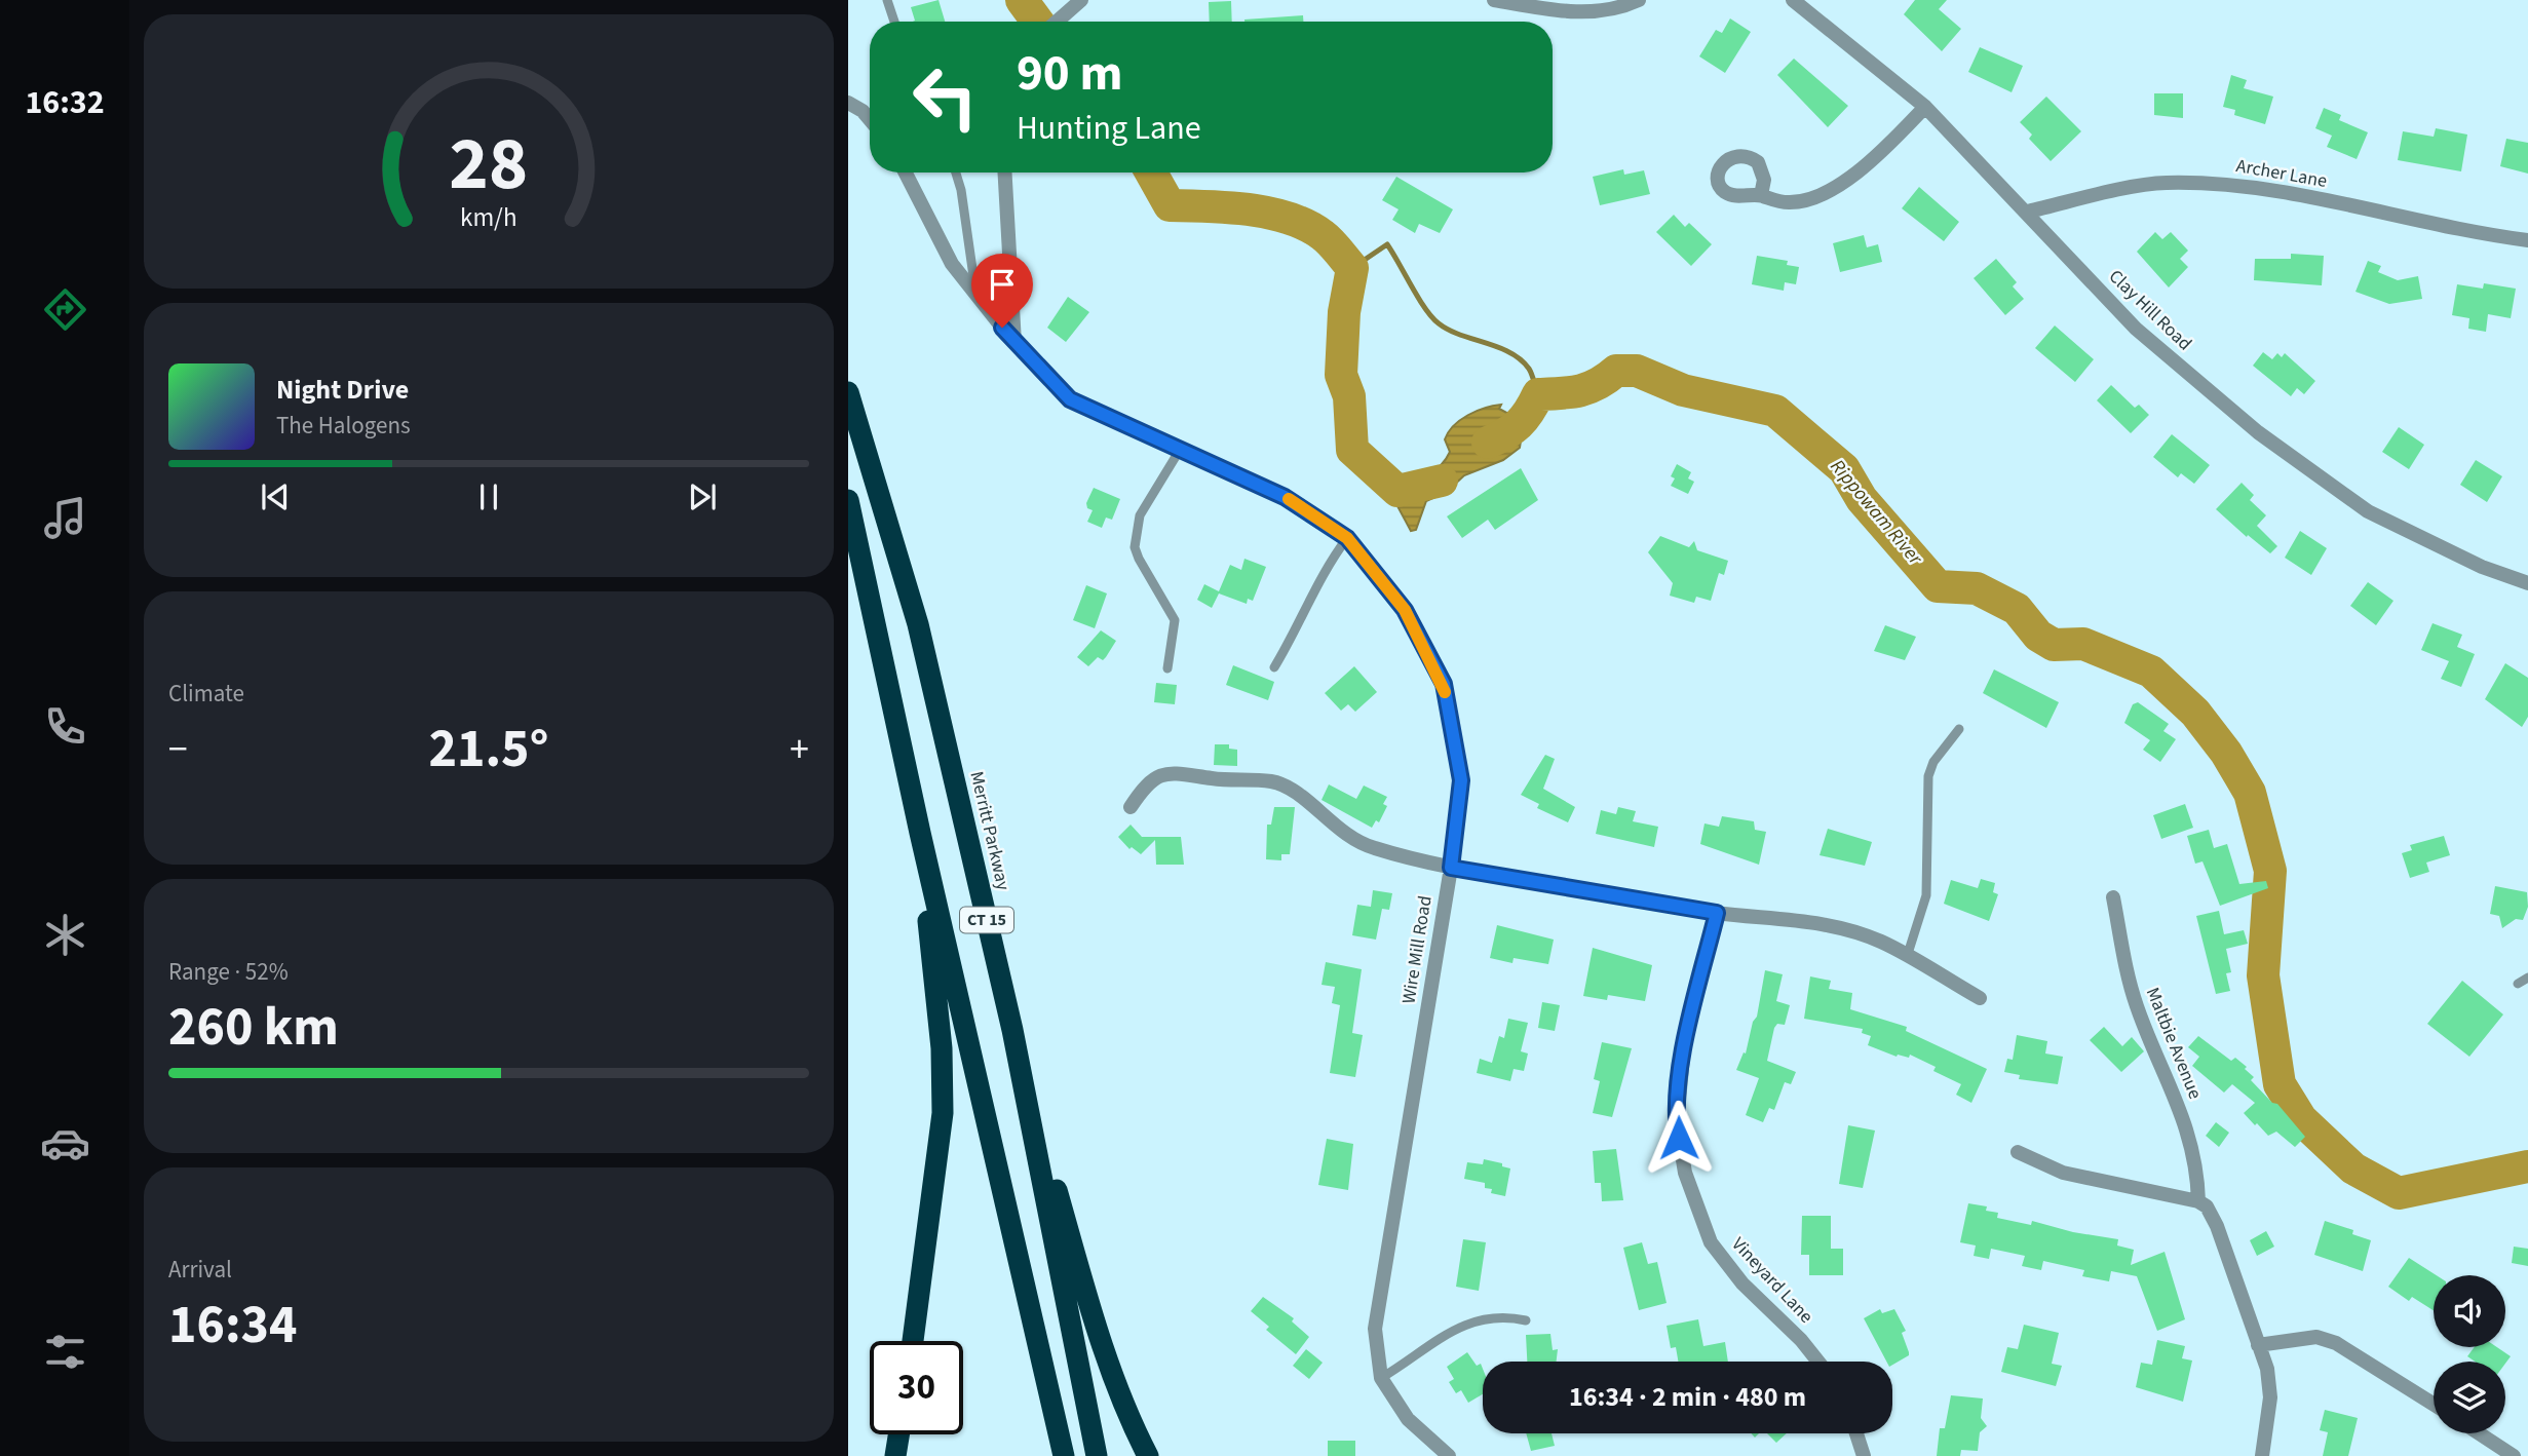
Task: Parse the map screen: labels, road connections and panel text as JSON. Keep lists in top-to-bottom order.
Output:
{
  "streets": {
    "highway": ["Merritt Parkway", "CT 15"],
    "street": [
      "Archer Lane",
      "Clay Hill Road",
      "Wire Mill Road",
      "Maltbie Avenue",
      "Vineyard Lane"
    ]
  },
  "crossings": [
    ["Archer Lane", "Clay Hill Road"]
  ],
  "water": ["Rippowam River"],
  "page": {
    "tabs": "16:32",
    "turn": ["90 m", "Hunting Lane"],
    "song": ["Night Drive", "The Halogens"],
    "tile": [
      "Climate",
      ["Range · 52%", "260 km"],
      ["Arrival", "16:34"]
    ],
    "heat": ["−", "21.5°", "+"],
    "limit": "30",
    "trip": "16:34 · 2 min · 480 m",
    "gauge": ["28", "km/h"]
  }
}
